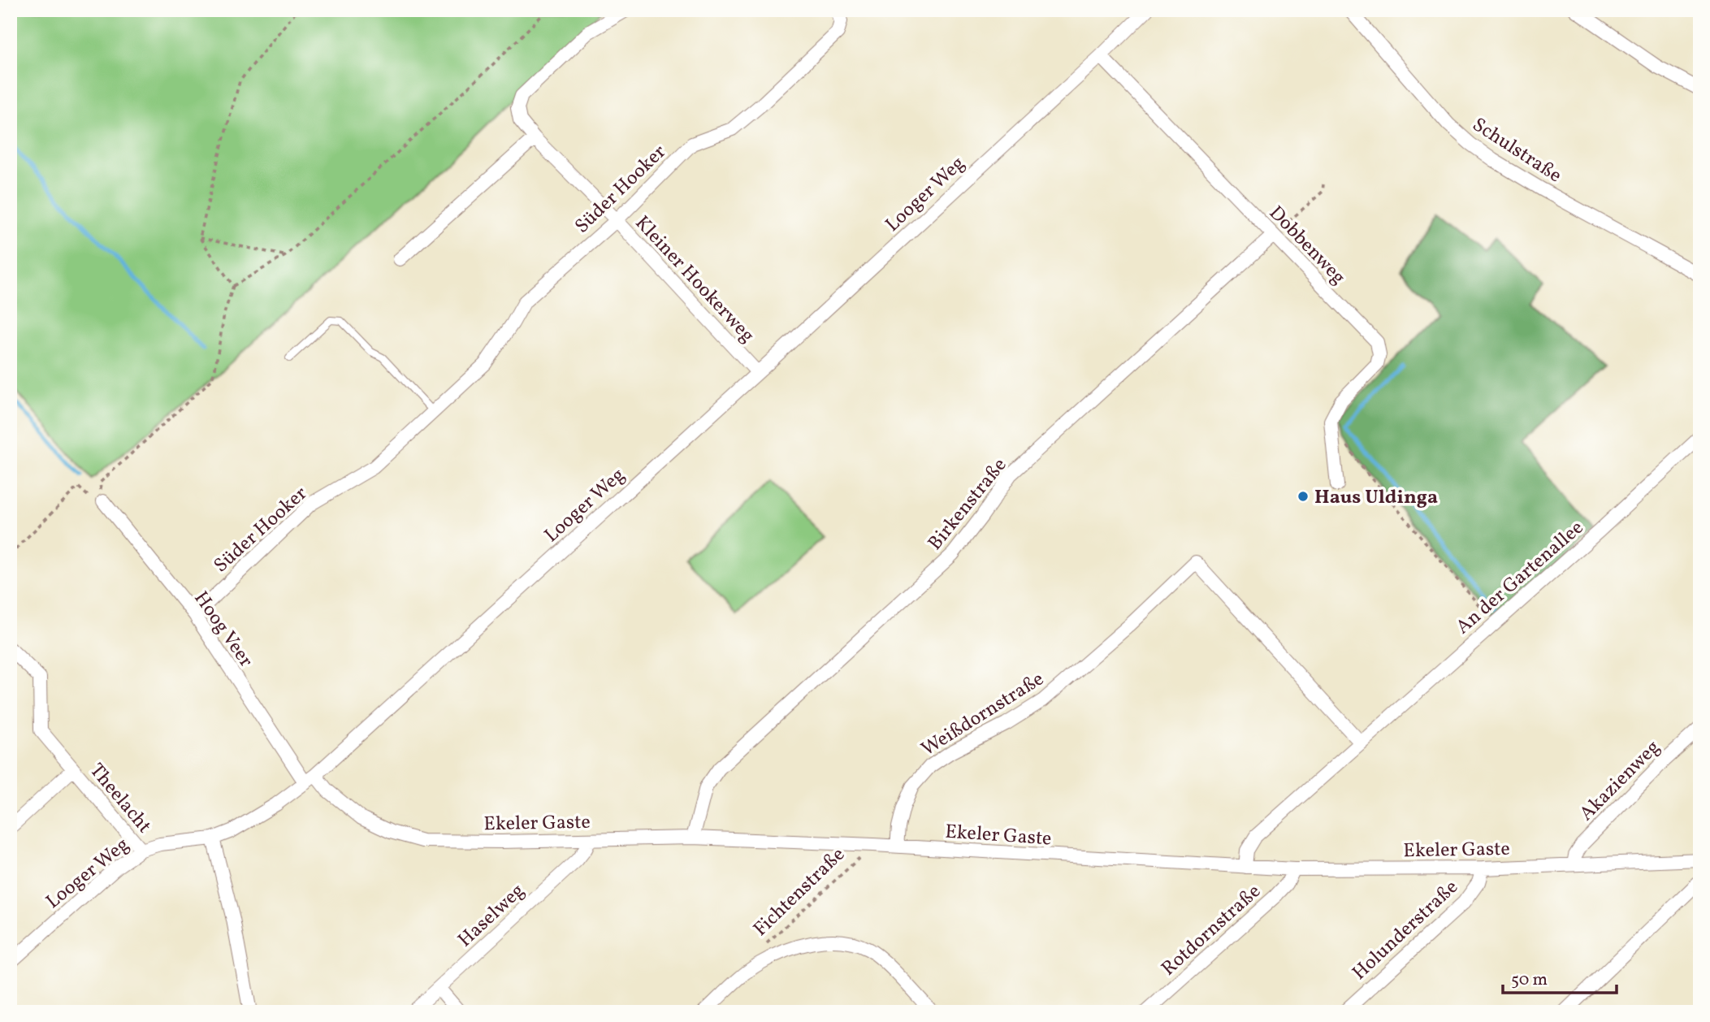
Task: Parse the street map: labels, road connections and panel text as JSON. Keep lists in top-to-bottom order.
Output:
{
  "streets": {
    "street": [
      "Schulstraße",
      "Süder Hooker",
      "Looger Weg",
      "Dobbenweg",
      "Kleiner Hookerweg",
      "Birkenstraße",
      "An der Gartenallee",
      "Hoog Veer",
      "Weißdornstraße",
      "Akazienweg",
      "Theelacht",
      "Ekeler Gaste",
      "Fichtenstraße",
      "Haselweg",
      "Rotdornstraße",
      "Holunderstraße"
    ]
  },
  "crossings": [
    ["Süder Hooker", "Kleiner Hookerweg"],
    ["Süder Hooker", "Hoog Veer"],
    ["Looger Weg", "Dobbenweg"],
    ["Looger Weg", "Kleiner Hookerweg"],
    ["Looger Weg", "Hoog Veer"],
    ["Looger Weg", "Theelacht"],
    ["Looger Weg", "Ekeler Gaste"],
    ["Dobbenweg", "Birkenstraße"],
    ["Birkenstraße", "Ekeler Gaste"],
    ["An der Gartenallee", "Weißdornstraße"],
    ["An der Gartenallee", "Ekeler Gaste"],
    ["Hoog Veer", "Ekeler Gaste"],
    ["Weißdornstraße", "Ekeler Gaste"],
    ["Akazienweg", "Ekeler Gaste"],
    ["Ekeler Gaste", "Fichtenstraße"],
    ["Ekeler Gaste", "Haselweg"],
    ["Ekeler Gaste", "Rotdornstraße"],
    ["Ekeler Gaste", "Holunderstraße"]
  ],
  "places": ["Haus Uldinga"],
  "scale_bar": "50 m"
}
